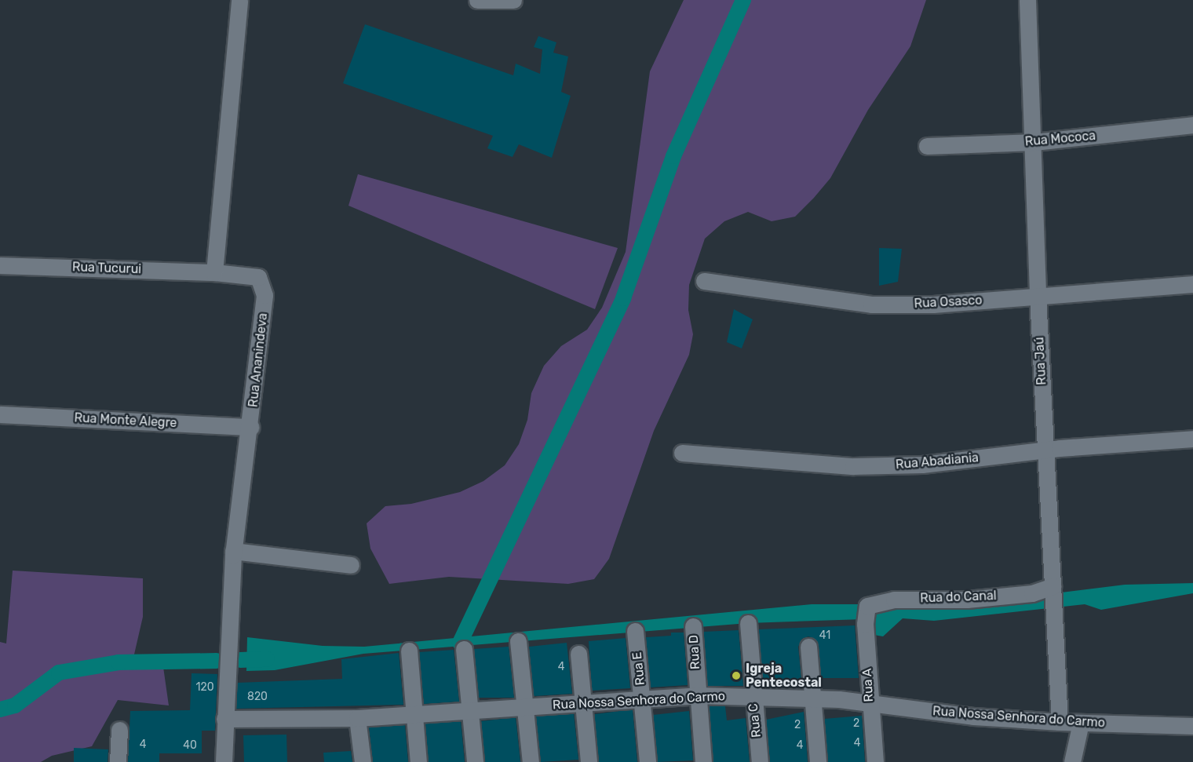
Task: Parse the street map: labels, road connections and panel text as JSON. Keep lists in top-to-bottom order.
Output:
{
  "streets": {
    "street": [
      "Rua Mococa",
      "Rua Tucurui",
      "Rua Osasco",
      "Rua Ananindeva",
      "Rua Jaú",
      "Rua Monte Alegre",
      "Rua Abadiania",
      "Rua do Canal",
      "Rua D",
      "Rua E",
      "Rua A",
      "Rua Nossa Senhora do Carmo",
      "Rua C"
    ]
  },
  "crossings": [
    ["Rua Mococa", "Rua Jaú"],
    ["Rua Tucurui", "Rua Ananindeva"],
    ["Rua Osasco", "Rua Jaú"],
    ["Rua Ananindeva", "Rua Monte Alegre"],
    ["Rua Ananindeva", "Rua Nossa Senhora do Carmo"],
    ["Rua Jaú", "Rua Abadiania"],
    ["Rua Jaú", "Rua do Canal"],
    ["Rua Jaú", "Rua Nossa Senhora do Carmo"],
    ["Rua do Canal", "Rua A"],
    ["Rua D", "Rua Nossa Senhora do Carmo"],
    ["Rua E", "Rua Nossa Senhora do Carmo"],
    ["Rua A", "Rua Nossa Senhora do Carmo"],
    ["Rua Nossa Senhora do Carmo", "Rua C"]
  ],
  "places": ["Igreja Pentecostal"],
  "house_numbers": [
    "41",
    "4",
    "120",
    "820",
    "2",
    "2",
    "4",
    "4",
    "40",
    "4"
  ]
}
